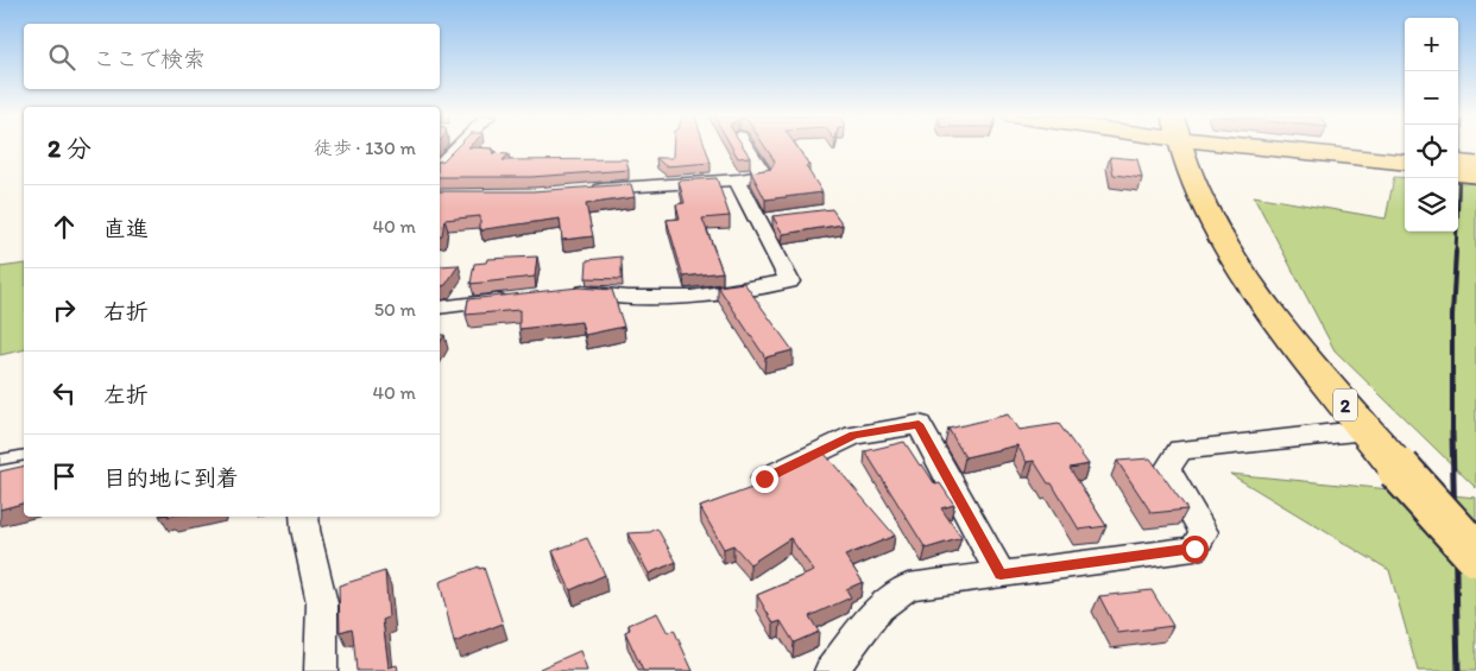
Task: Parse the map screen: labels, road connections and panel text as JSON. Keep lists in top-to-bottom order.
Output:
{
  "streets": {
    "main road": ["2"]
  },
  "page": {
    "map_buttons": ["+", "−"],
    "search": "ここで検索",
    "heading": ["2 分", "徒歩 · 130 m"],
    "list": [
      ["直進", "40 m"],
      ["右折", "50 m"],
      ["左折", "40 m"],
      "目的地に到着"
    ]
  }
}
